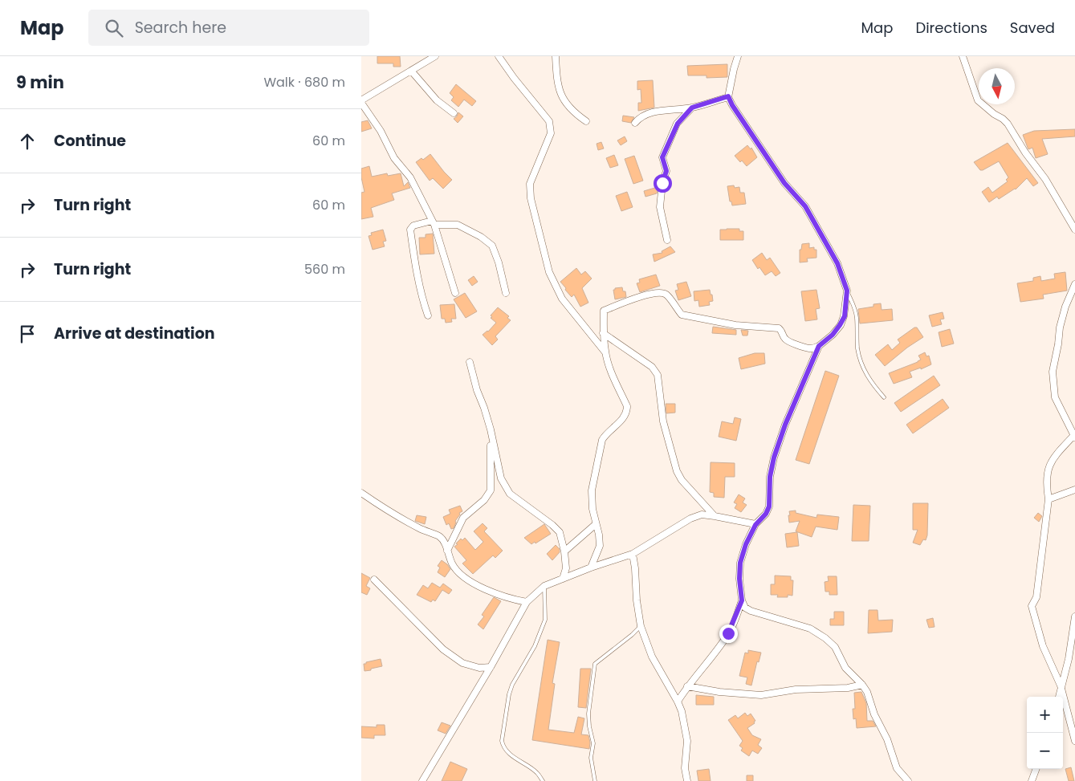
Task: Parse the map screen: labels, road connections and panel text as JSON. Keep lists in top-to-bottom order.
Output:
{
  "north": "bottom",
  "page": {
    "header": "Map",
    "search": "Search here",
    "nav": ["Map", "Directions", "Saved"],
    "heading": ["9 min", "Walk · 680 m"],
    "list": [
      ["Continue", "60 m"],
      ["Turn right", "60 m"],
      ["Turn right", "560 m"],
      "Arrive at destination"
    ],
    "map_buttons": ["+", "−"]
  }
}
